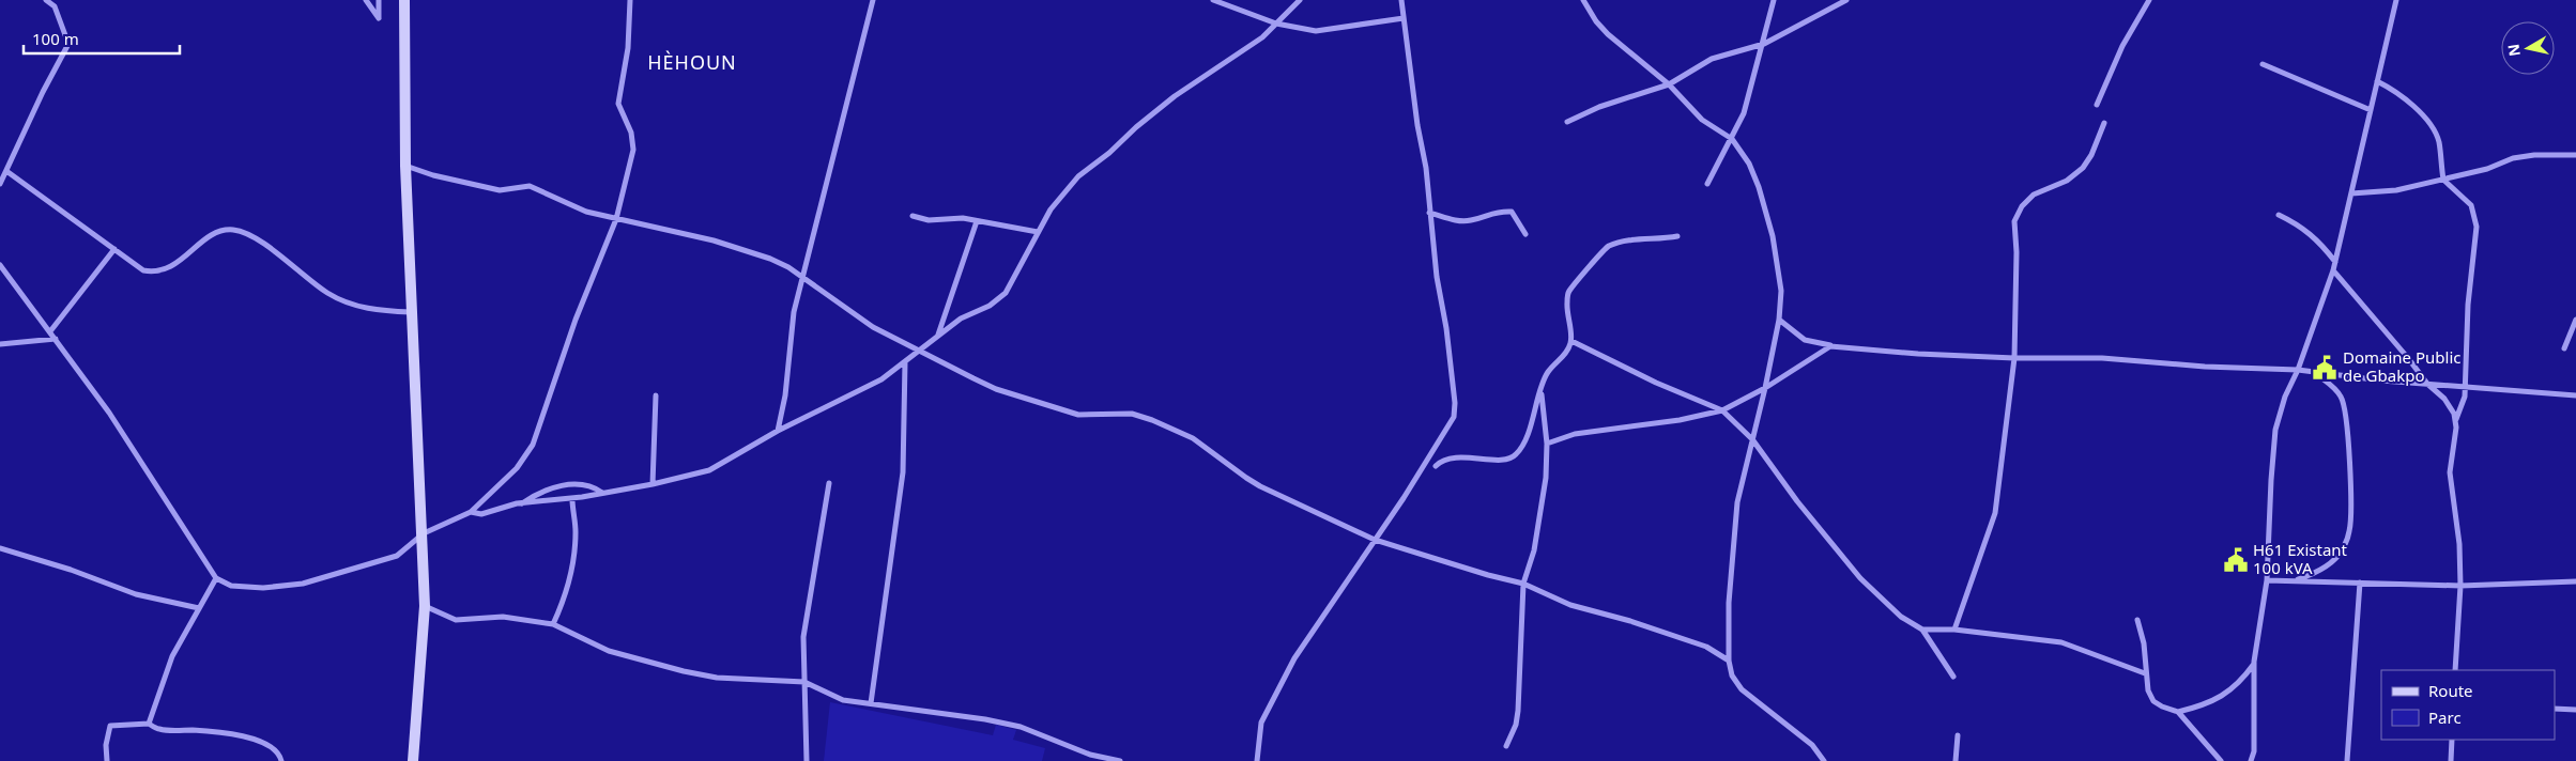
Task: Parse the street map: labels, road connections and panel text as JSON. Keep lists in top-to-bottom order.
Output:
{
  "districts": ["HÈHOUN"],
  "places": {
    "public building": ["Domaine Public de Gbakpo", "H61 Existant 100 kVA"]
  },
  "legend": ["Route", "Parc"],
  "scale_bar": "100 m",
  "north": "left"
}
